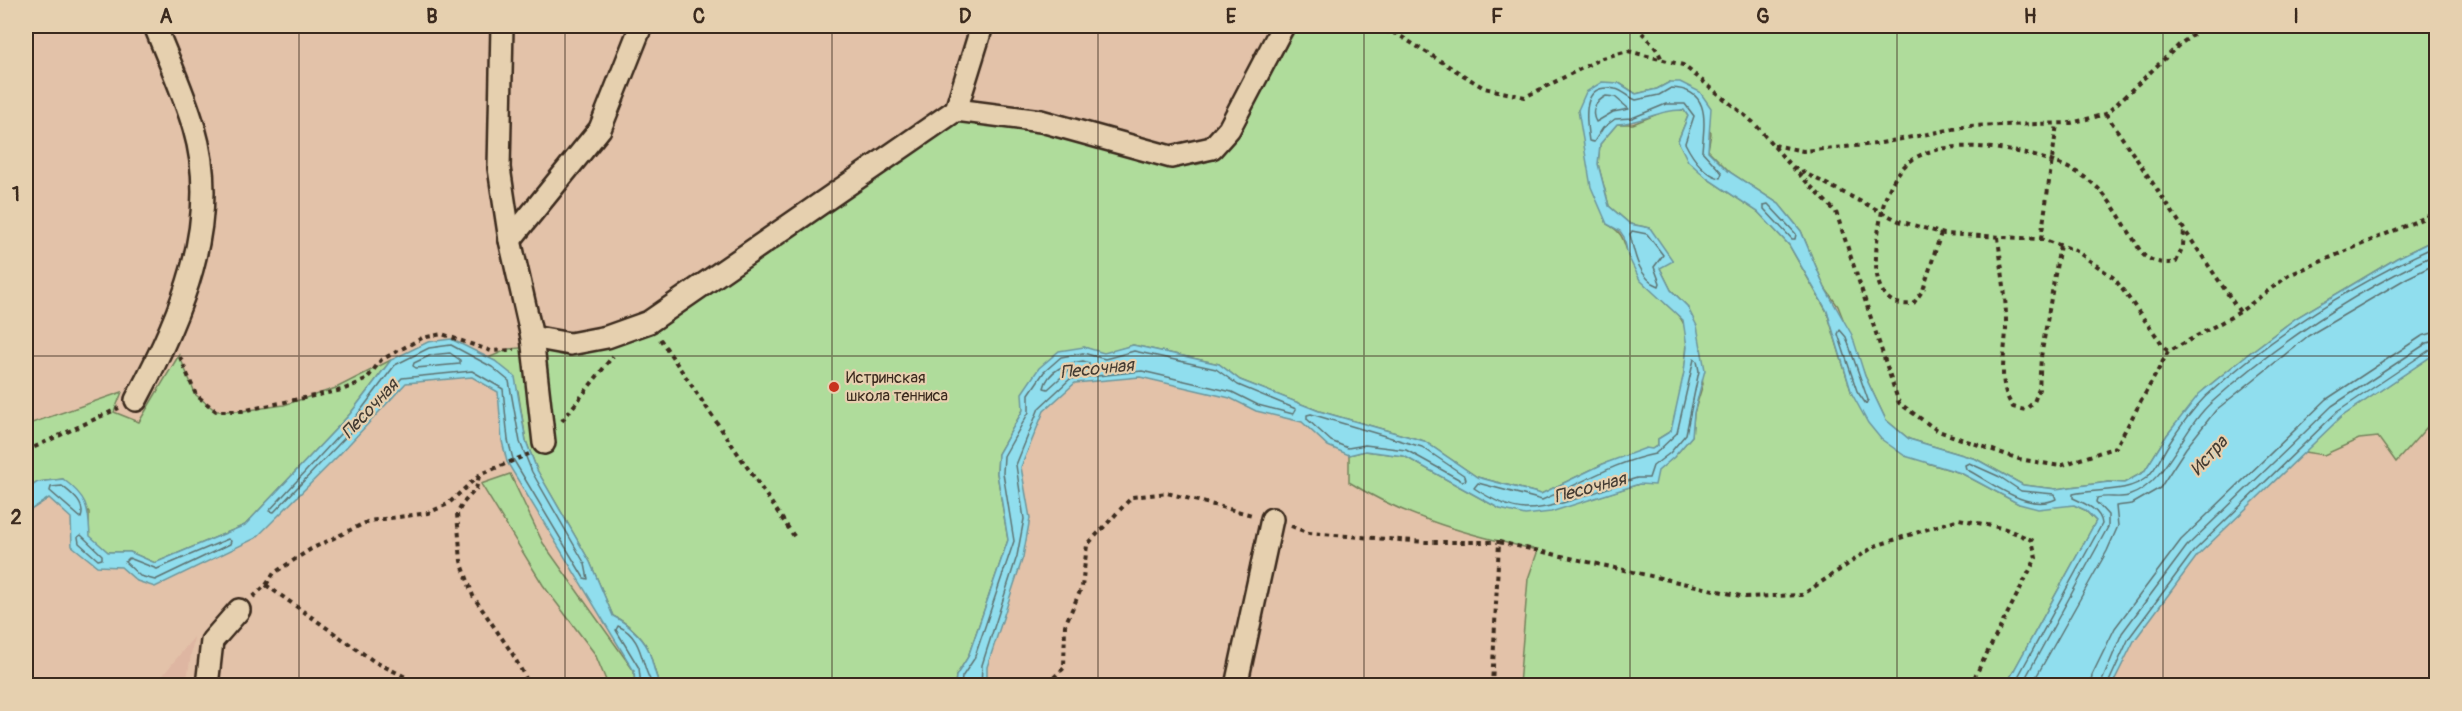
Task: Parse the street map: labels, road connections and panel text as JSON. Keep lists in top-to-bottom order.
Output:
{
  "water": ["Песочная", "Истра"],
  "places": ["Истринская школа тенниса"],
  "grid": {
    "columns": [
      "A",
      "B",
      "C",
      "D",
      "E",
      "F",
      "G",
      "H",
      "I"
    ],
    "rows": ["1", "2"]
  }
}
